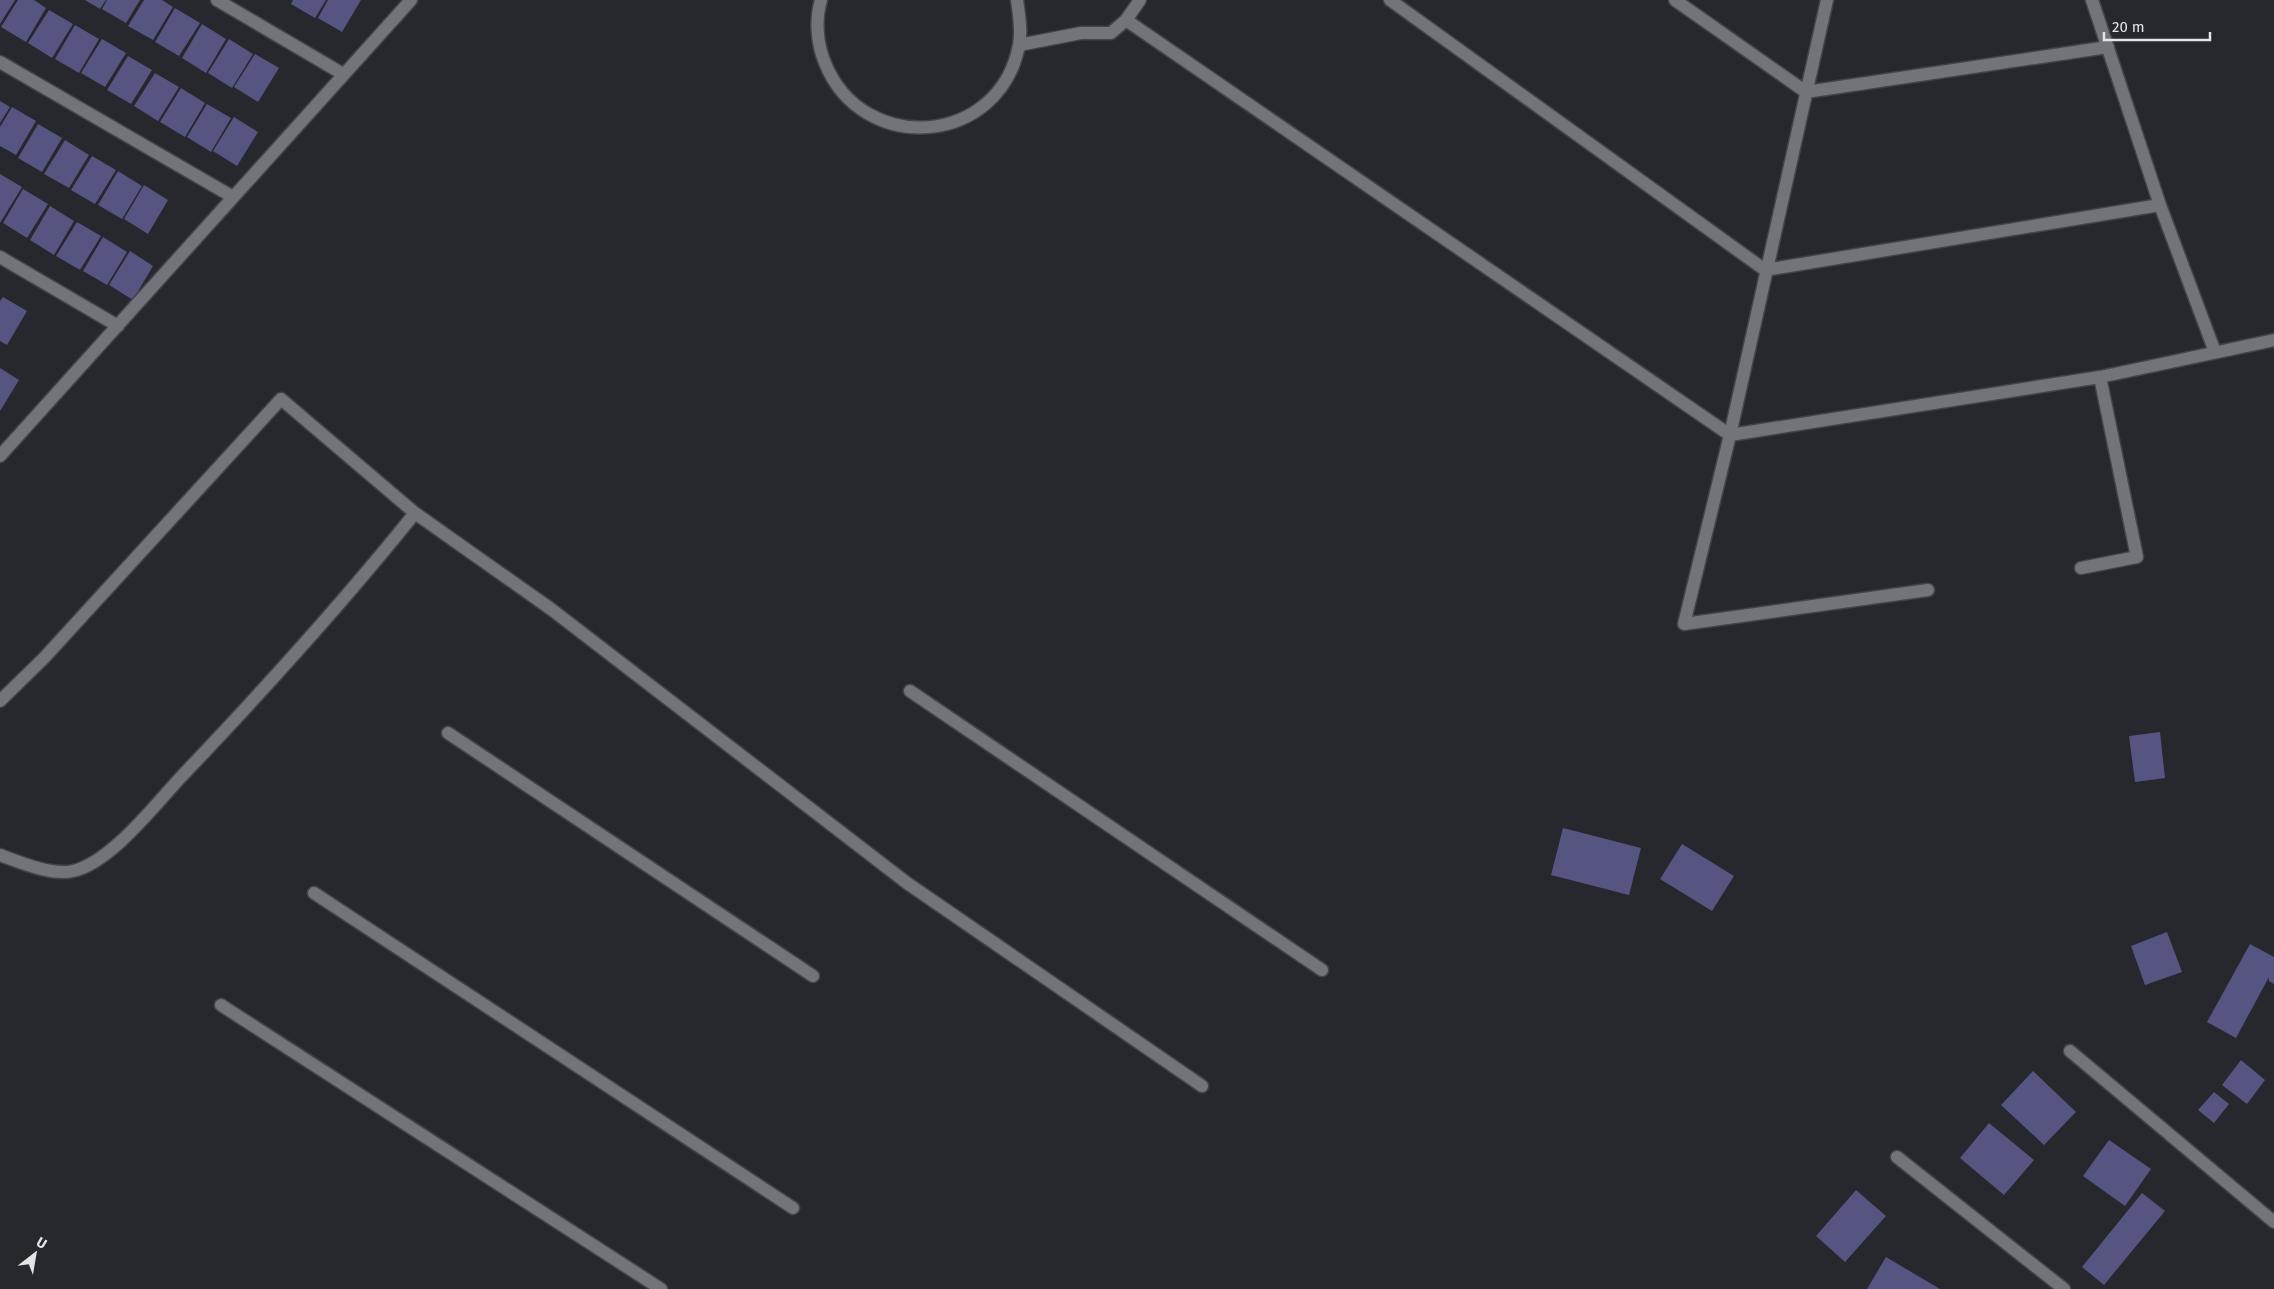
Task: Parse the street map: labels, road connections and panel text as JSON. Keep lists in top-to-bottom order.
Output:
{
  "scale_bar": "20 m",
  "north": "top right"
}
